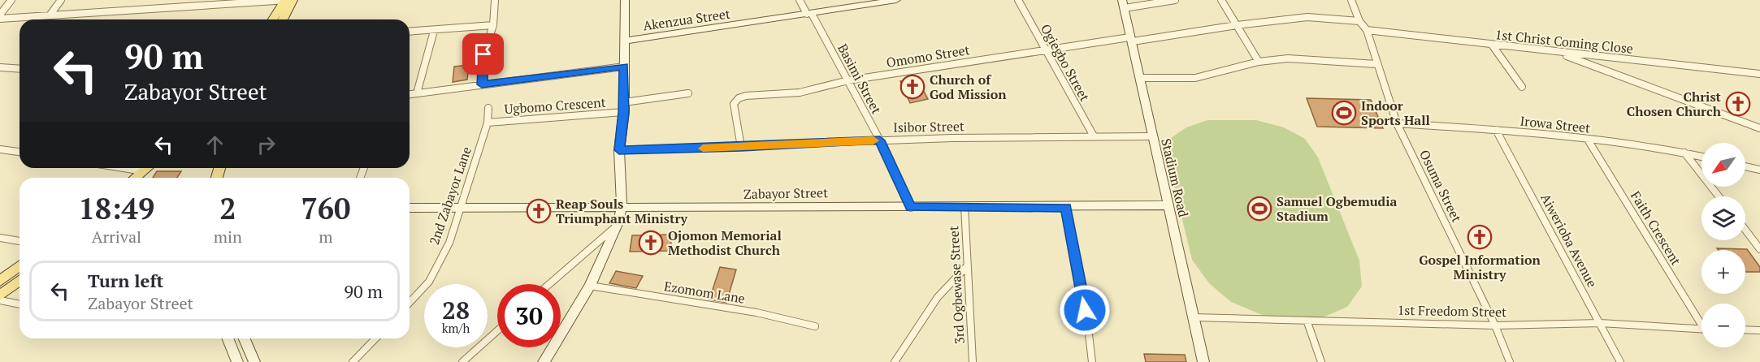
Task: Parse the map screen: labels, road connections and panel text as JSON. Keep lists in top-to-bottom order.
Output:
{
  "streets": {
    "street": [
      "Akenzua Street",
      "1st Christ Coming Close",
      "Omomo Street",
      "Ogiegbo Street",
      "Basimi Street",
      "Ugbomo Crescent",
      "Irowa Street",
      "Isibor Street",
      "Stadium Road",
      "Osuma Street",
      "Zabayor Street",
      "2nd Zabayor Lane",
      "Faith Crescent",
      "Aiwerioba Avenue",
      "3rd Ogbewase Street",
      "Ezomom Lane",
      "1st Freedom Street"
    ]
  },
  "crossings": [
    ["Akenzua Street", "Basimi Street"],
    ["1st Christ Coming Close", "Osuma Street"],
    ["Omomo Street", "Ogiegbo Street"],
    ["Omomo Street", "Basimi Street"],
    ["Omomo Street", "Isibor Street"],
    ["Omomo Street", "Stadium Road"],
    ["Omomo Street", "Osuma Street"],
    ["Ogiegbo Street", "Isibor Street"],
    ["Basimi Street", "Isibor Street"],
    ["Basimi Street", "Zabayor Street"],
    ["Ugbomo Crescent", "2nd Zabayor Lane"],
    ["Irowa Street", "Osuma Street"],
    ["Irowa Street", "Faith Crescent"],
    ["Irowa Street", "Aiwerioba Avenue"],
    ["Isibor Street", "Stadium Road"],
    ["Stadium Road", "Zabayor Street"],
    ["Stadium Road", "1st Freedom Street"],
    ["Osuma Street", "1st Freedom Street"],
    ["Zabayor Street", "2nd Zabayor Lane"],
    ["Zabayor Street", "3rd Ogbewase Street"],
    ["Aiwerioba Avenue", "1st Freedom Street"]
  ],
  "places": {
    "church": [
      "Church of God Mission",
      "Christ Chosen Church",
      "Reap Souls Triumphant Ministry",
      "Gospel Information Ministry",
      "Ojomon Memorial Methodist Church"
    ],
    "sports": ["Indoor Sports Hall", "Samuel Ogbemudia Stadium"]
  },
  "north": "bottom left",
  "page": {
    "turn": ["90 m", "Zabayor Street"],
    "map_buttons": ["+", "−"],
    "eta": [
      "18:49",
      "Arrival",
      "2",
      "min",
      "760",
      "m"
    ],
    "list": [
      {
        "name": "Turn left",
        "note": "Zabayor Street",
        "value": "90 m"
      }
    ],
    "speed": "28 km/h",
    "limit": "30"
  }
}
